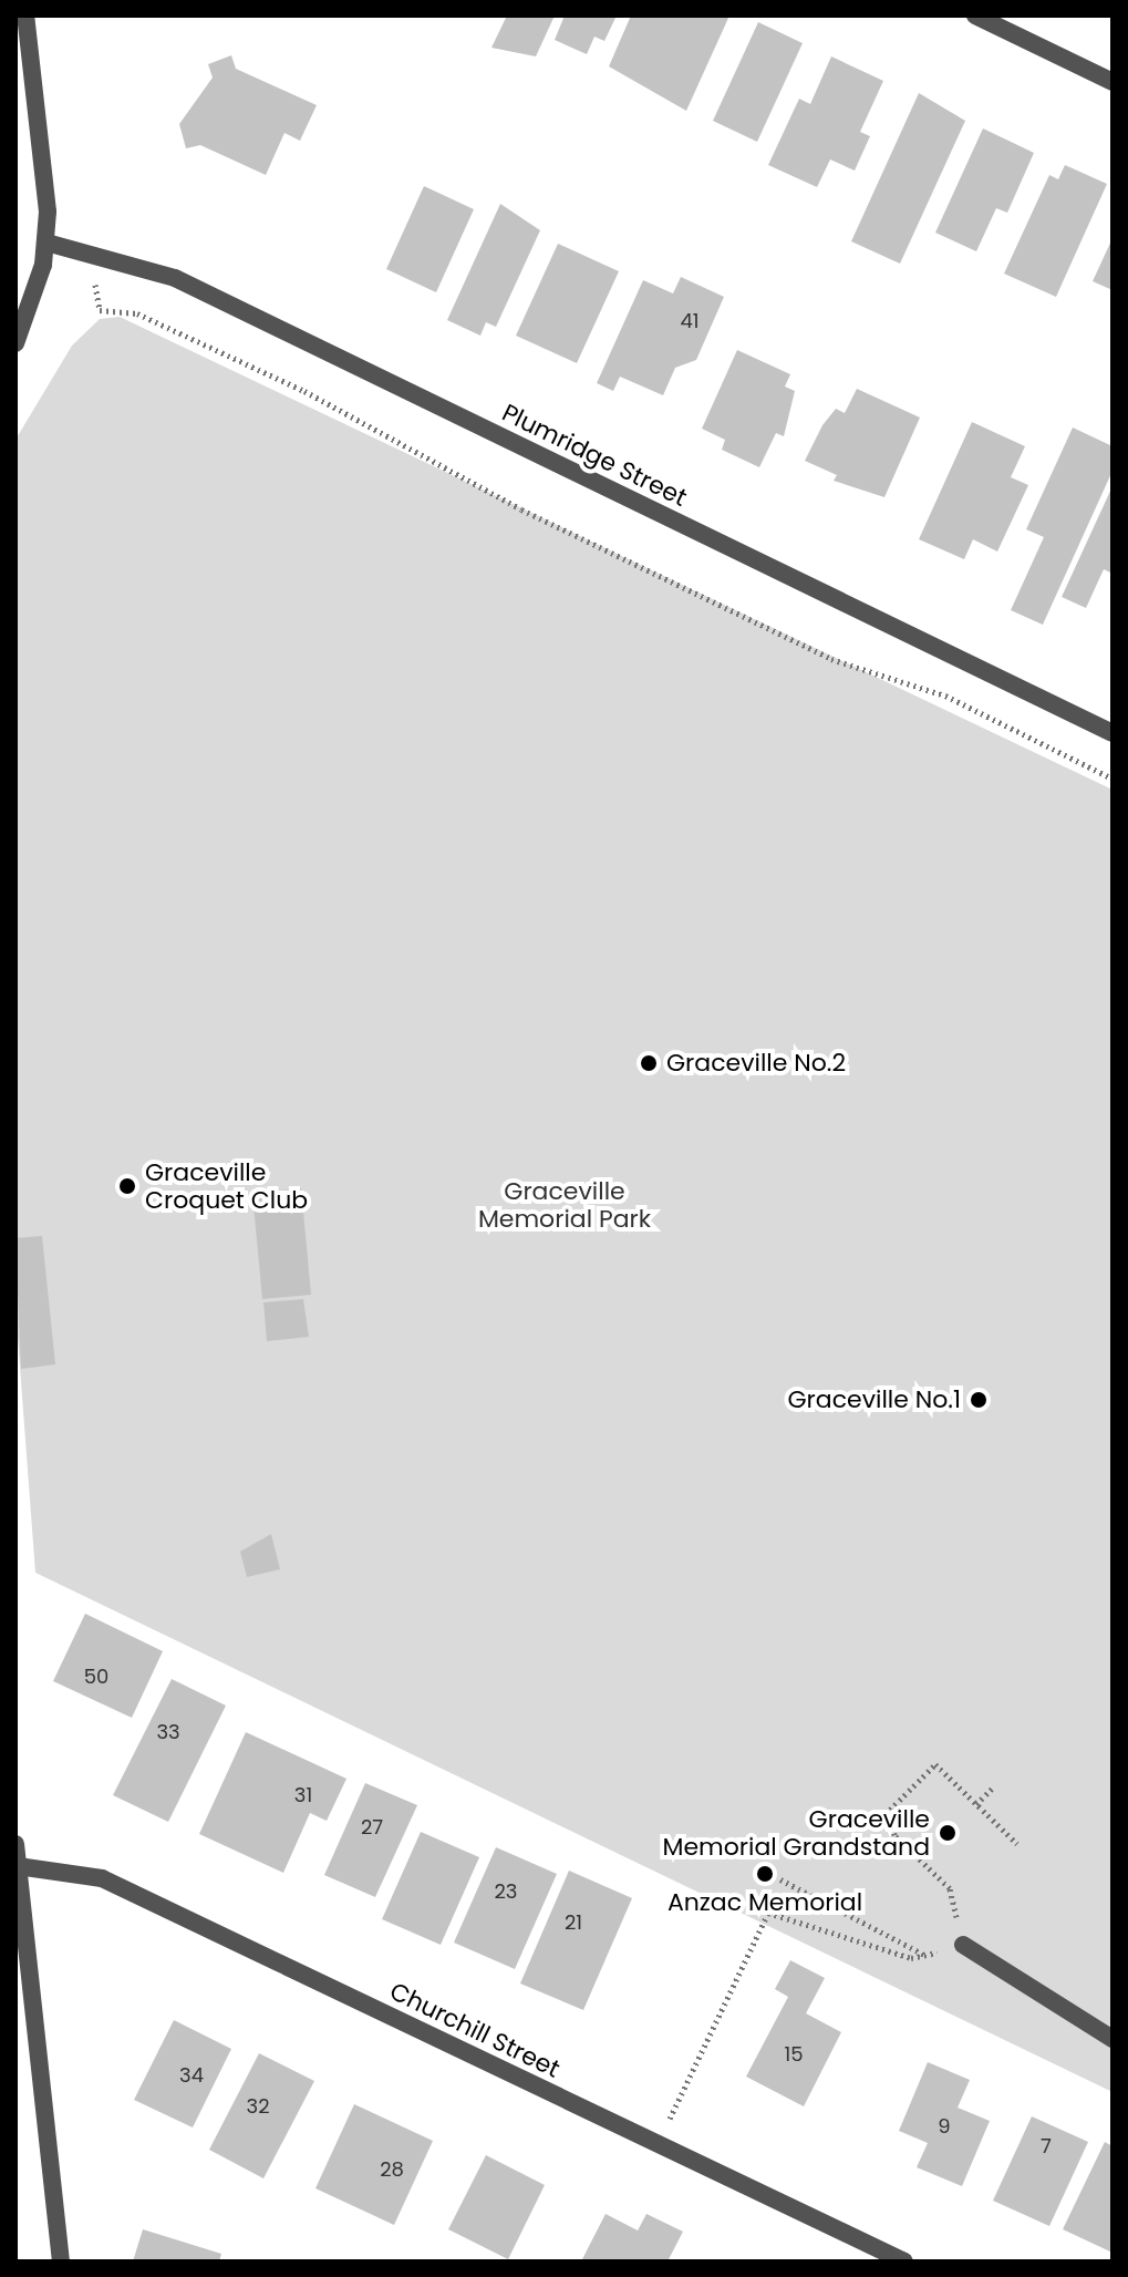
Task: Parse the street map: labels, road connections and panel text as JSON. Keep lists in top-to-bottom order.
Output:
{
  "streets": {
    "street": ["Plumridge Street", "Churchill Street"]
  },
  "parks": ["Graceville Memorial Park"],
  "places": [
    "Graceville No.2",
    "Graceville Croquet Club",
    "Graceville No.1",
    "Graceville Memorial Grandstand",
    "Anzac Memorial"
  ],
  "house_numbers": [
    "41",
    "50",
    "33",
    "31",
    "27",
    "23",
    "21",
    "15",
    "34",
    "32",
    "9",
    "7",
    "28"
  ]
}
